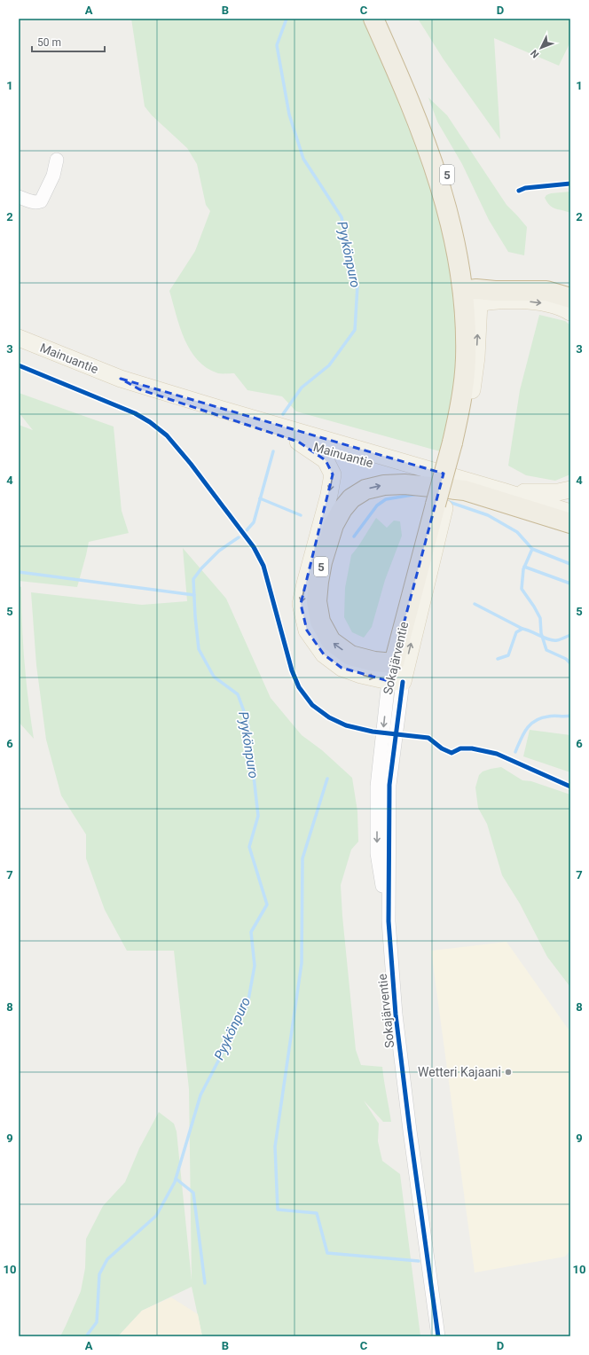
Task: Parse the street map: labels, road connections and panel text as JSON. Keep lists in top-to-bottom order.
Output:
{
  "streets": {
    "highway": ["5", "Mainuantie", "Sokajärventie"]
  },
  "crossings": [
    ["5", "Mainuantie"],
    ["5", "Sokajärventie"]
  ],
  "water": ["Pyykönpuro"],
  "places": ["Wetteri Kajaani"],
  "scale_bar": "50 m",
  "north": "bottom left",
  "grid": {
    "columns": [
      "A",
      "B",
      "C",
      "D"
    ],
    "rows": [
      "1",
      "2",
      "3",
      "4",
      "5",
      "6",
      "7",
      "8",
      "9",
      "10"
    ]
  }
}
